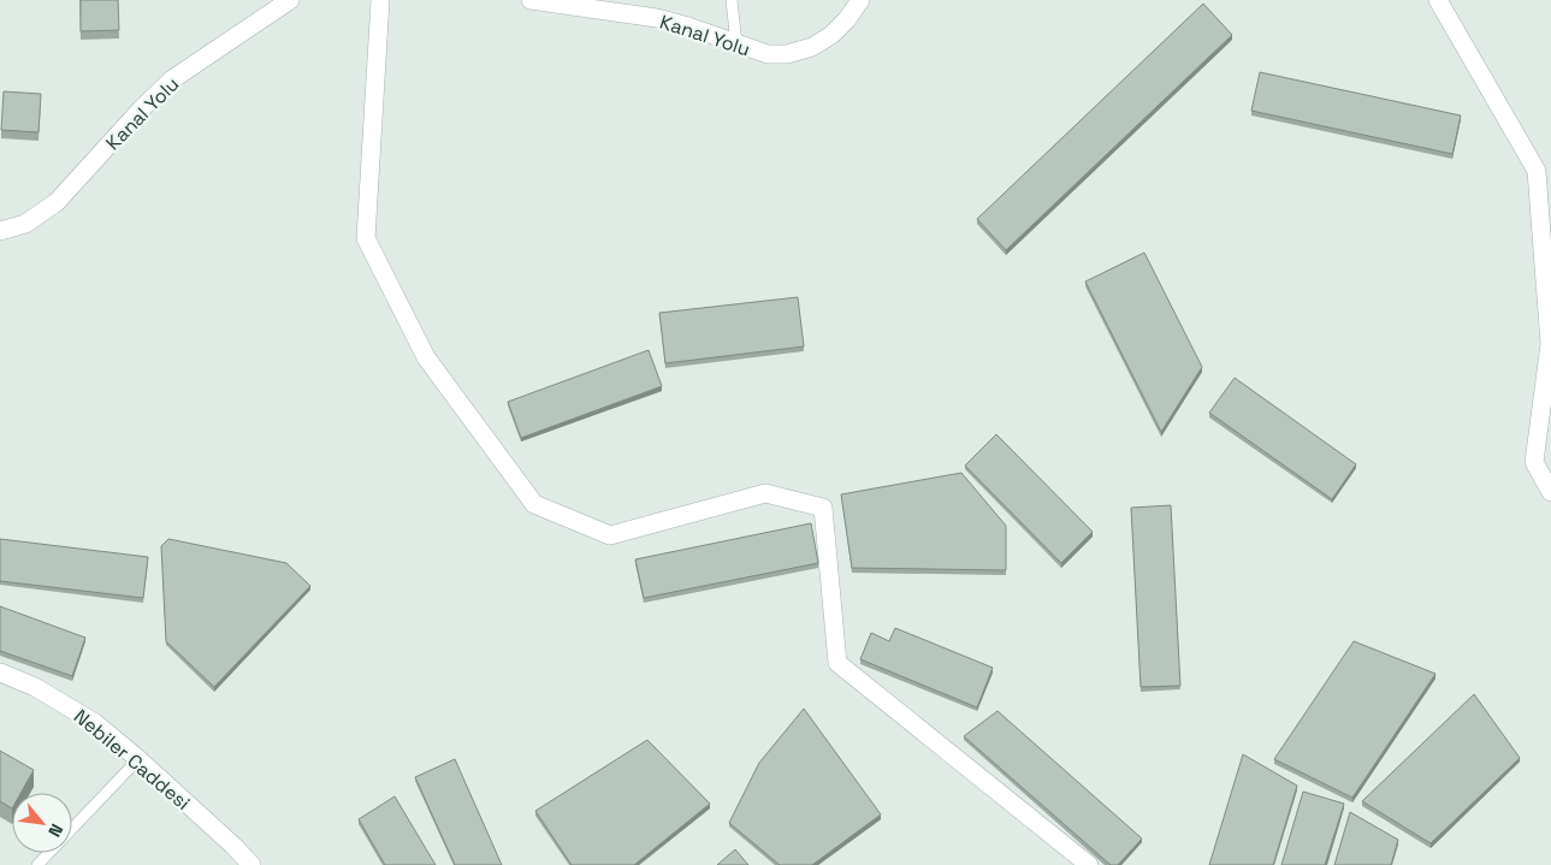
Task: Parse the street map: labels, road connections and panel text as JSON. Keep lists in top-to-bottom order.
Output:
{
  "streets": {
    "street": ["Kanal Yolu", "Nebiler Caddesi"]
  },
  "north": "bottom right"
}
